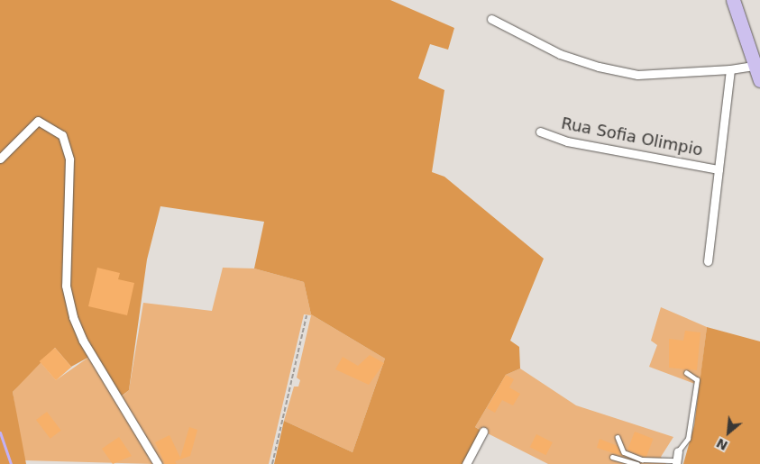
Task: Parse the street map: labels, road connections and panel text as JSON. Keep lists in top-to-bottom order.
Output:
{
  "streets": {
    "street": ["Rua Sofia Olimpio"]
  },
  "north": "bottom left"
}
